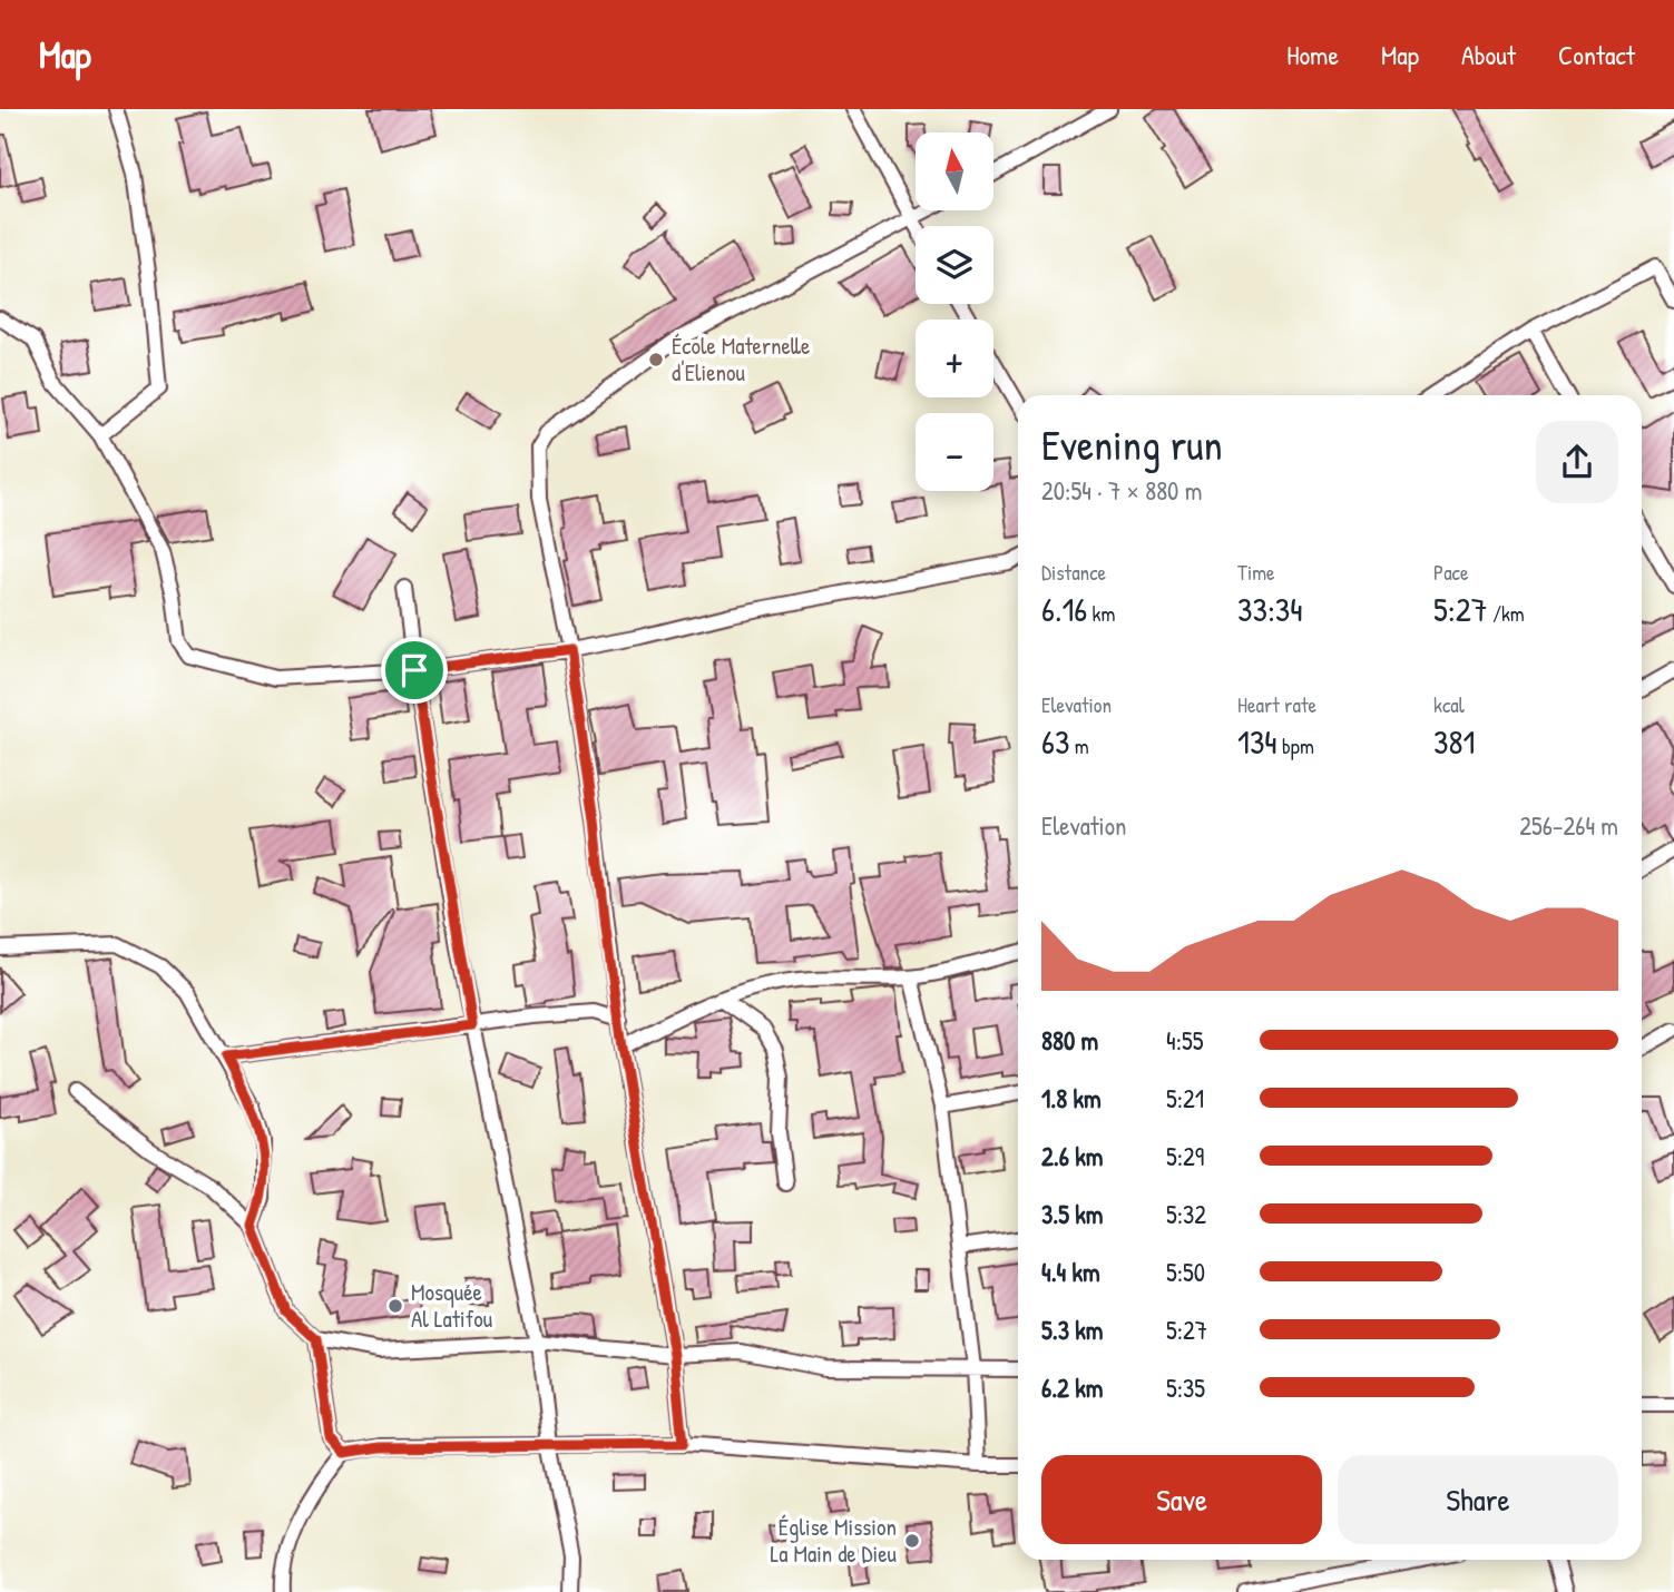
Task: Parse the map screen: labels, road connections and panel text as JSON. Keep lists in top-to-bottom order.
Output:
{
  "places": ["École Maternelle d'Elienou", "Mosquée Al Latifou", "Église Mission La Main de Dieu"],
  "north": "top",
  "page": {
    "header": "Map",
    "nav": [
      "Home",
      "Map",
      "About",
      "Contact"
    ],
    "map_buttons": ["+", "−"],
    "heading": ["Evening run", "20:54 · 7 × 880 m"],
    "stats": [
      ["Distance", "6.16 km"],
      ["Time", "33:34"],
      ["Pace", "5:27 /km"],
      ["Elevation", "63 m"],
      ["Heart rate", "134 bpm"],
      ["kcal", "381"]
    ],
    "chart": ["Elevation", "256–264 m"],
    "list": [
      {
        "name": "880 m",
        "note": "4:55"
      },
      {
        "name": "1.8 km",
        "note": "5:21"
      },
      {
        "name": "2.6 km",
        "note": "5:29"
      },
      {
        "name": "3.5 km",
        "note": "5:32"
      },
      {
        "name": "4.4 km",
        "note": "5:50"
      },
      {
        "name": "5.3 km",
        "note": "5:27"
      },
      {
        "name": "6.2 km",
        "note": "5:35"
      }
    ],
    "buttons": ["Save", "Share"]
  }
}
